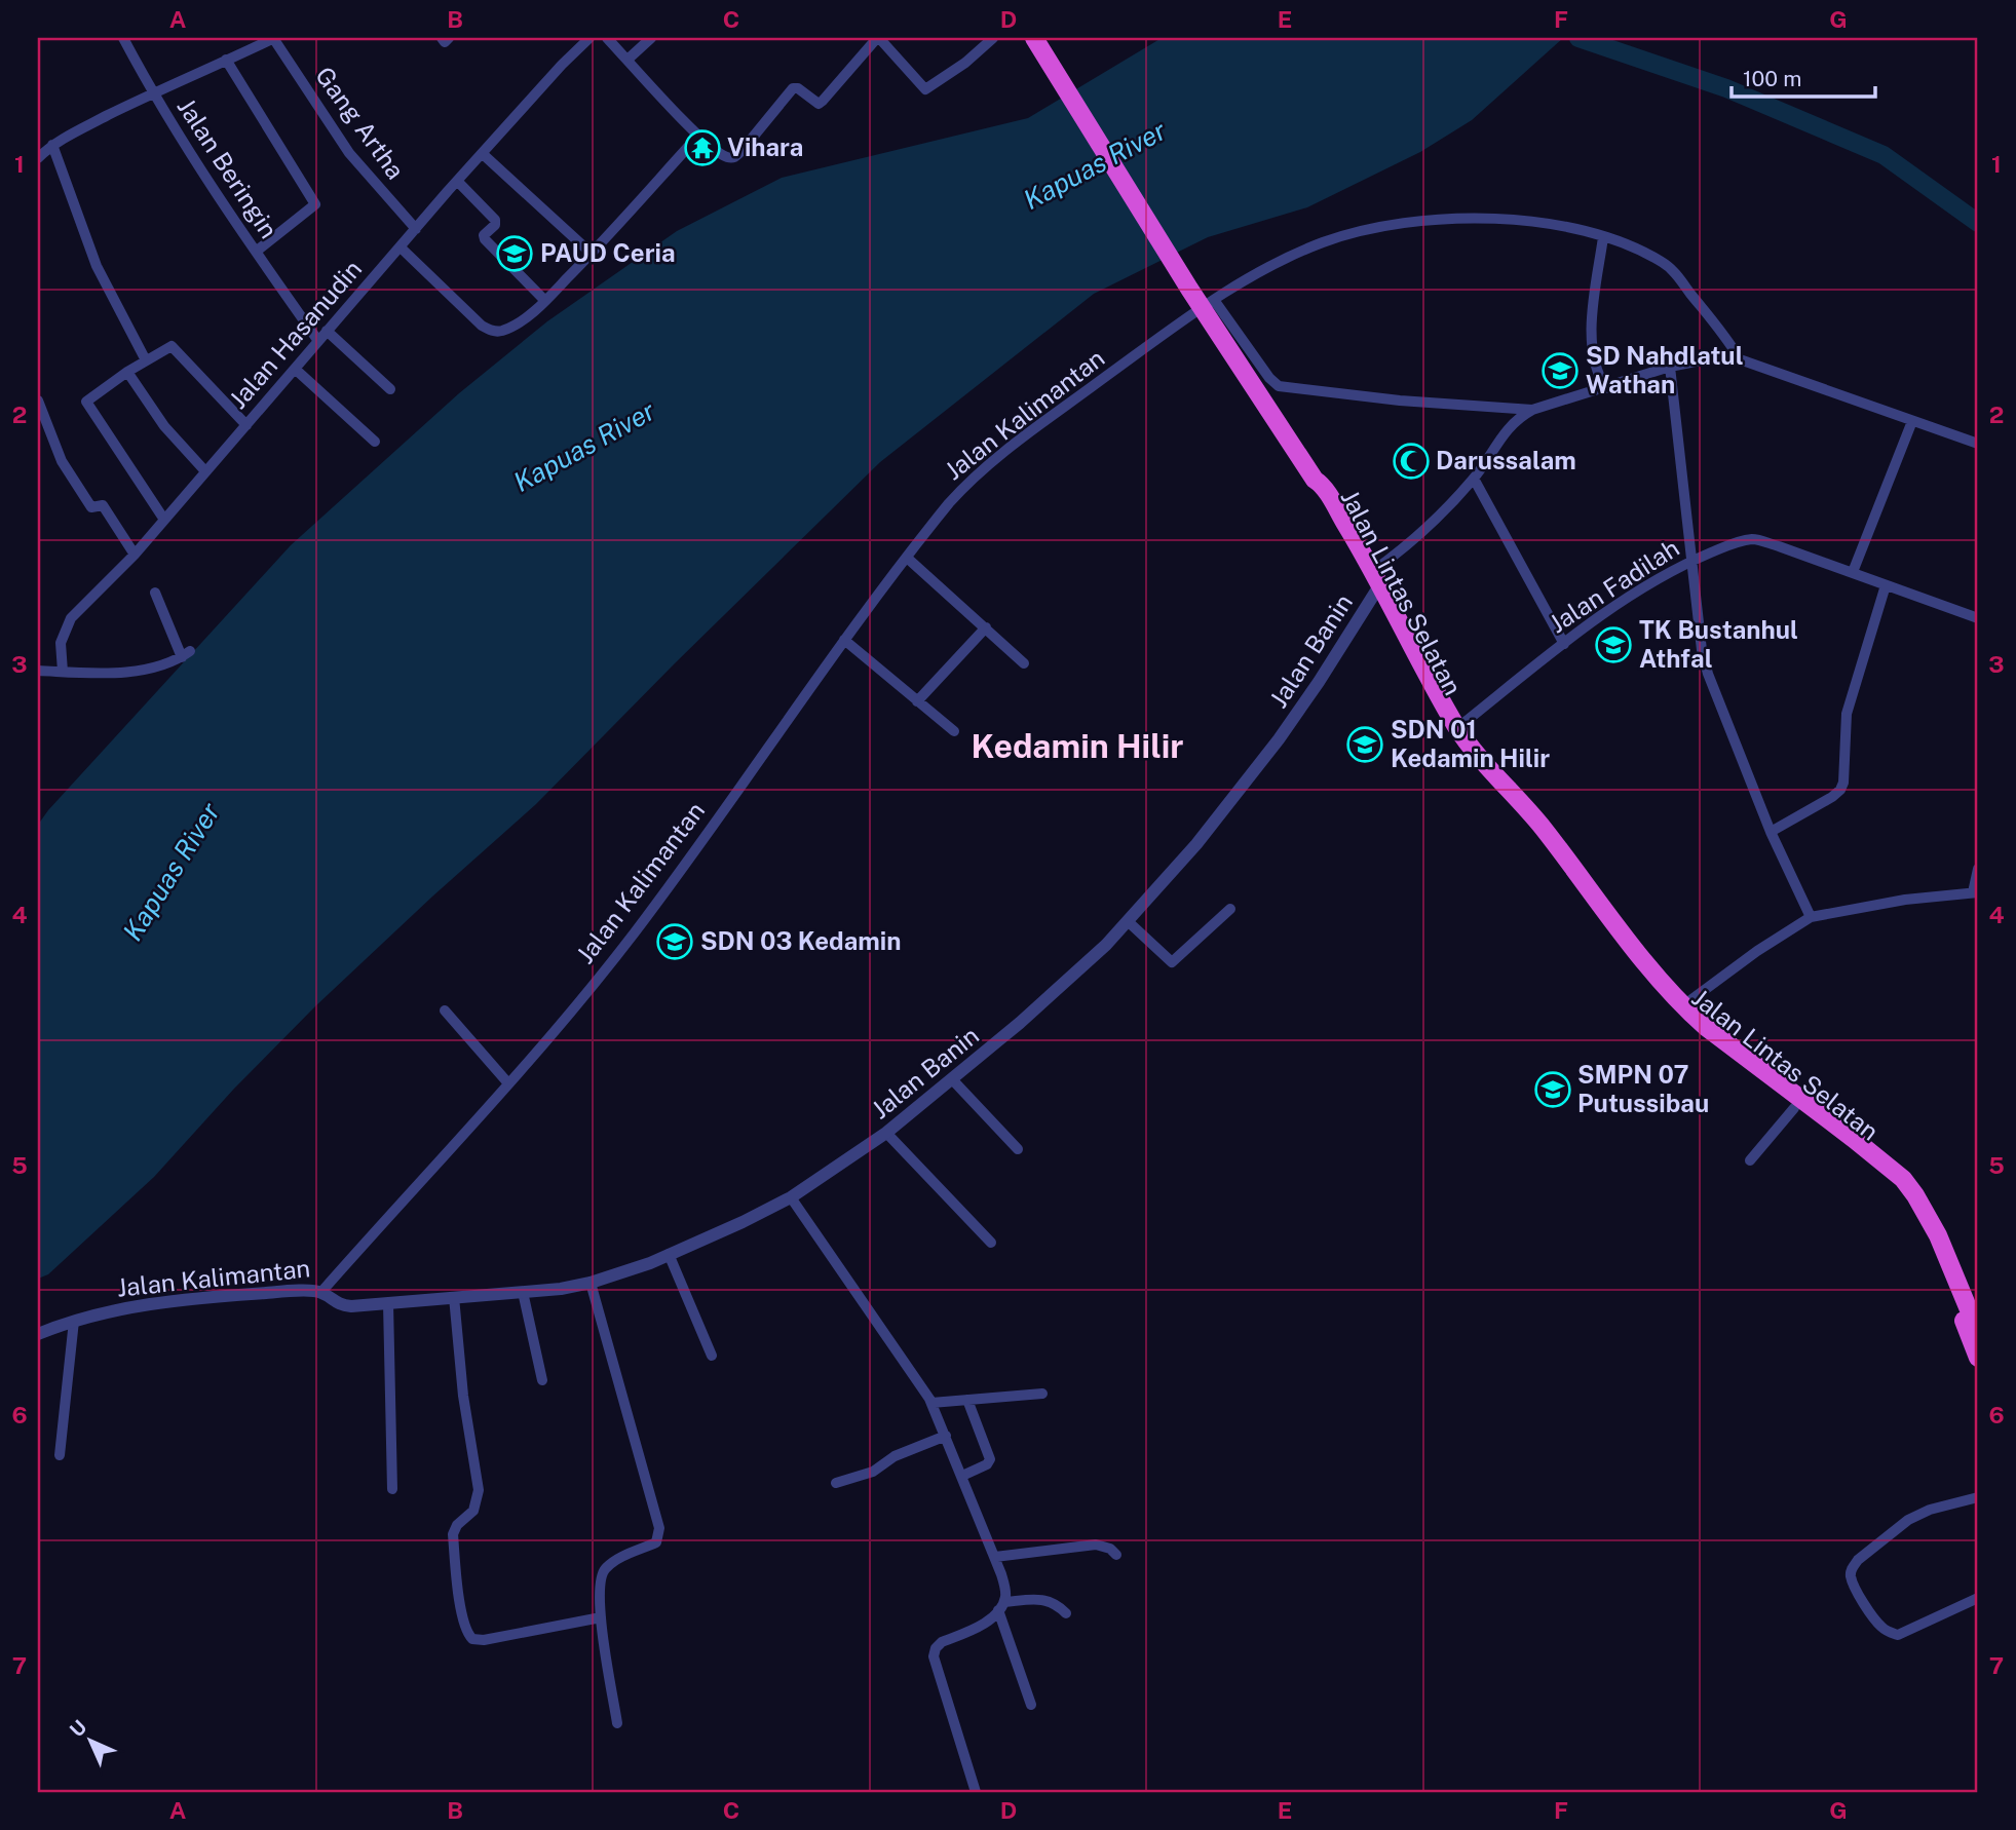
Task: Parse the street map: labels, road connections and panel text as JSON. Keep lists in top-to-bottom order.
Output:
{
  "streets": {
    "highway": ["Jalan Lintas Selatan"],
    "street": [
      "Gang Artha",
      "Jalan Beringin",
      "Jalan Hasanudin",
      "Jalan Kalimantan",
      "Jalan Fadilah",
      "Jalan Banin"
    ]
  },
  "crossings": [
    ["Gang Artha", "Jalan Beringin"],
    ["Gang Artha", "Jalan Hasanudin"],
    ["Jalan Beringin", "Jalan Hasanudin"],
    ["Jalan Kalimantan", "Jalan Lintas Selatan"],
    ["Jalan Kalimantan", "Jalan Banin"],
    ["Jalan Fadilah", "Jalan Lintas Selatan"],
    ["Jalan Lintas Selatan", "Jalan Banin"]
  ],
  "districts": ["Kedamin Hilir"],
  "water": ["Kapuas River"],
  "places": {
    "temple": ["Vihara"],
    "school or university": [
      "PAUD Ceria",
      "SD Nahdlatul Wathan",
      "TK Bustanhul Athfal",
      "SDN 01 Kedamin Hilir",
      "SDN 03 Kedamin",
      "SMPN 07 Putussibau"
    ],
    "mosque": ["Darussalam"]
  },
  "scale_bar": "100 m",
  "north": "top left",
  "grid": {
    "columns": [
      "A",
      "B",
      "C",
      "D",
      "E",
      "F",
      "G"
    ],
    "rows": [
      "1",
      "2",
      "3",
      "4",
      "5",
      "6",
      "7"
    ]
  }
}
